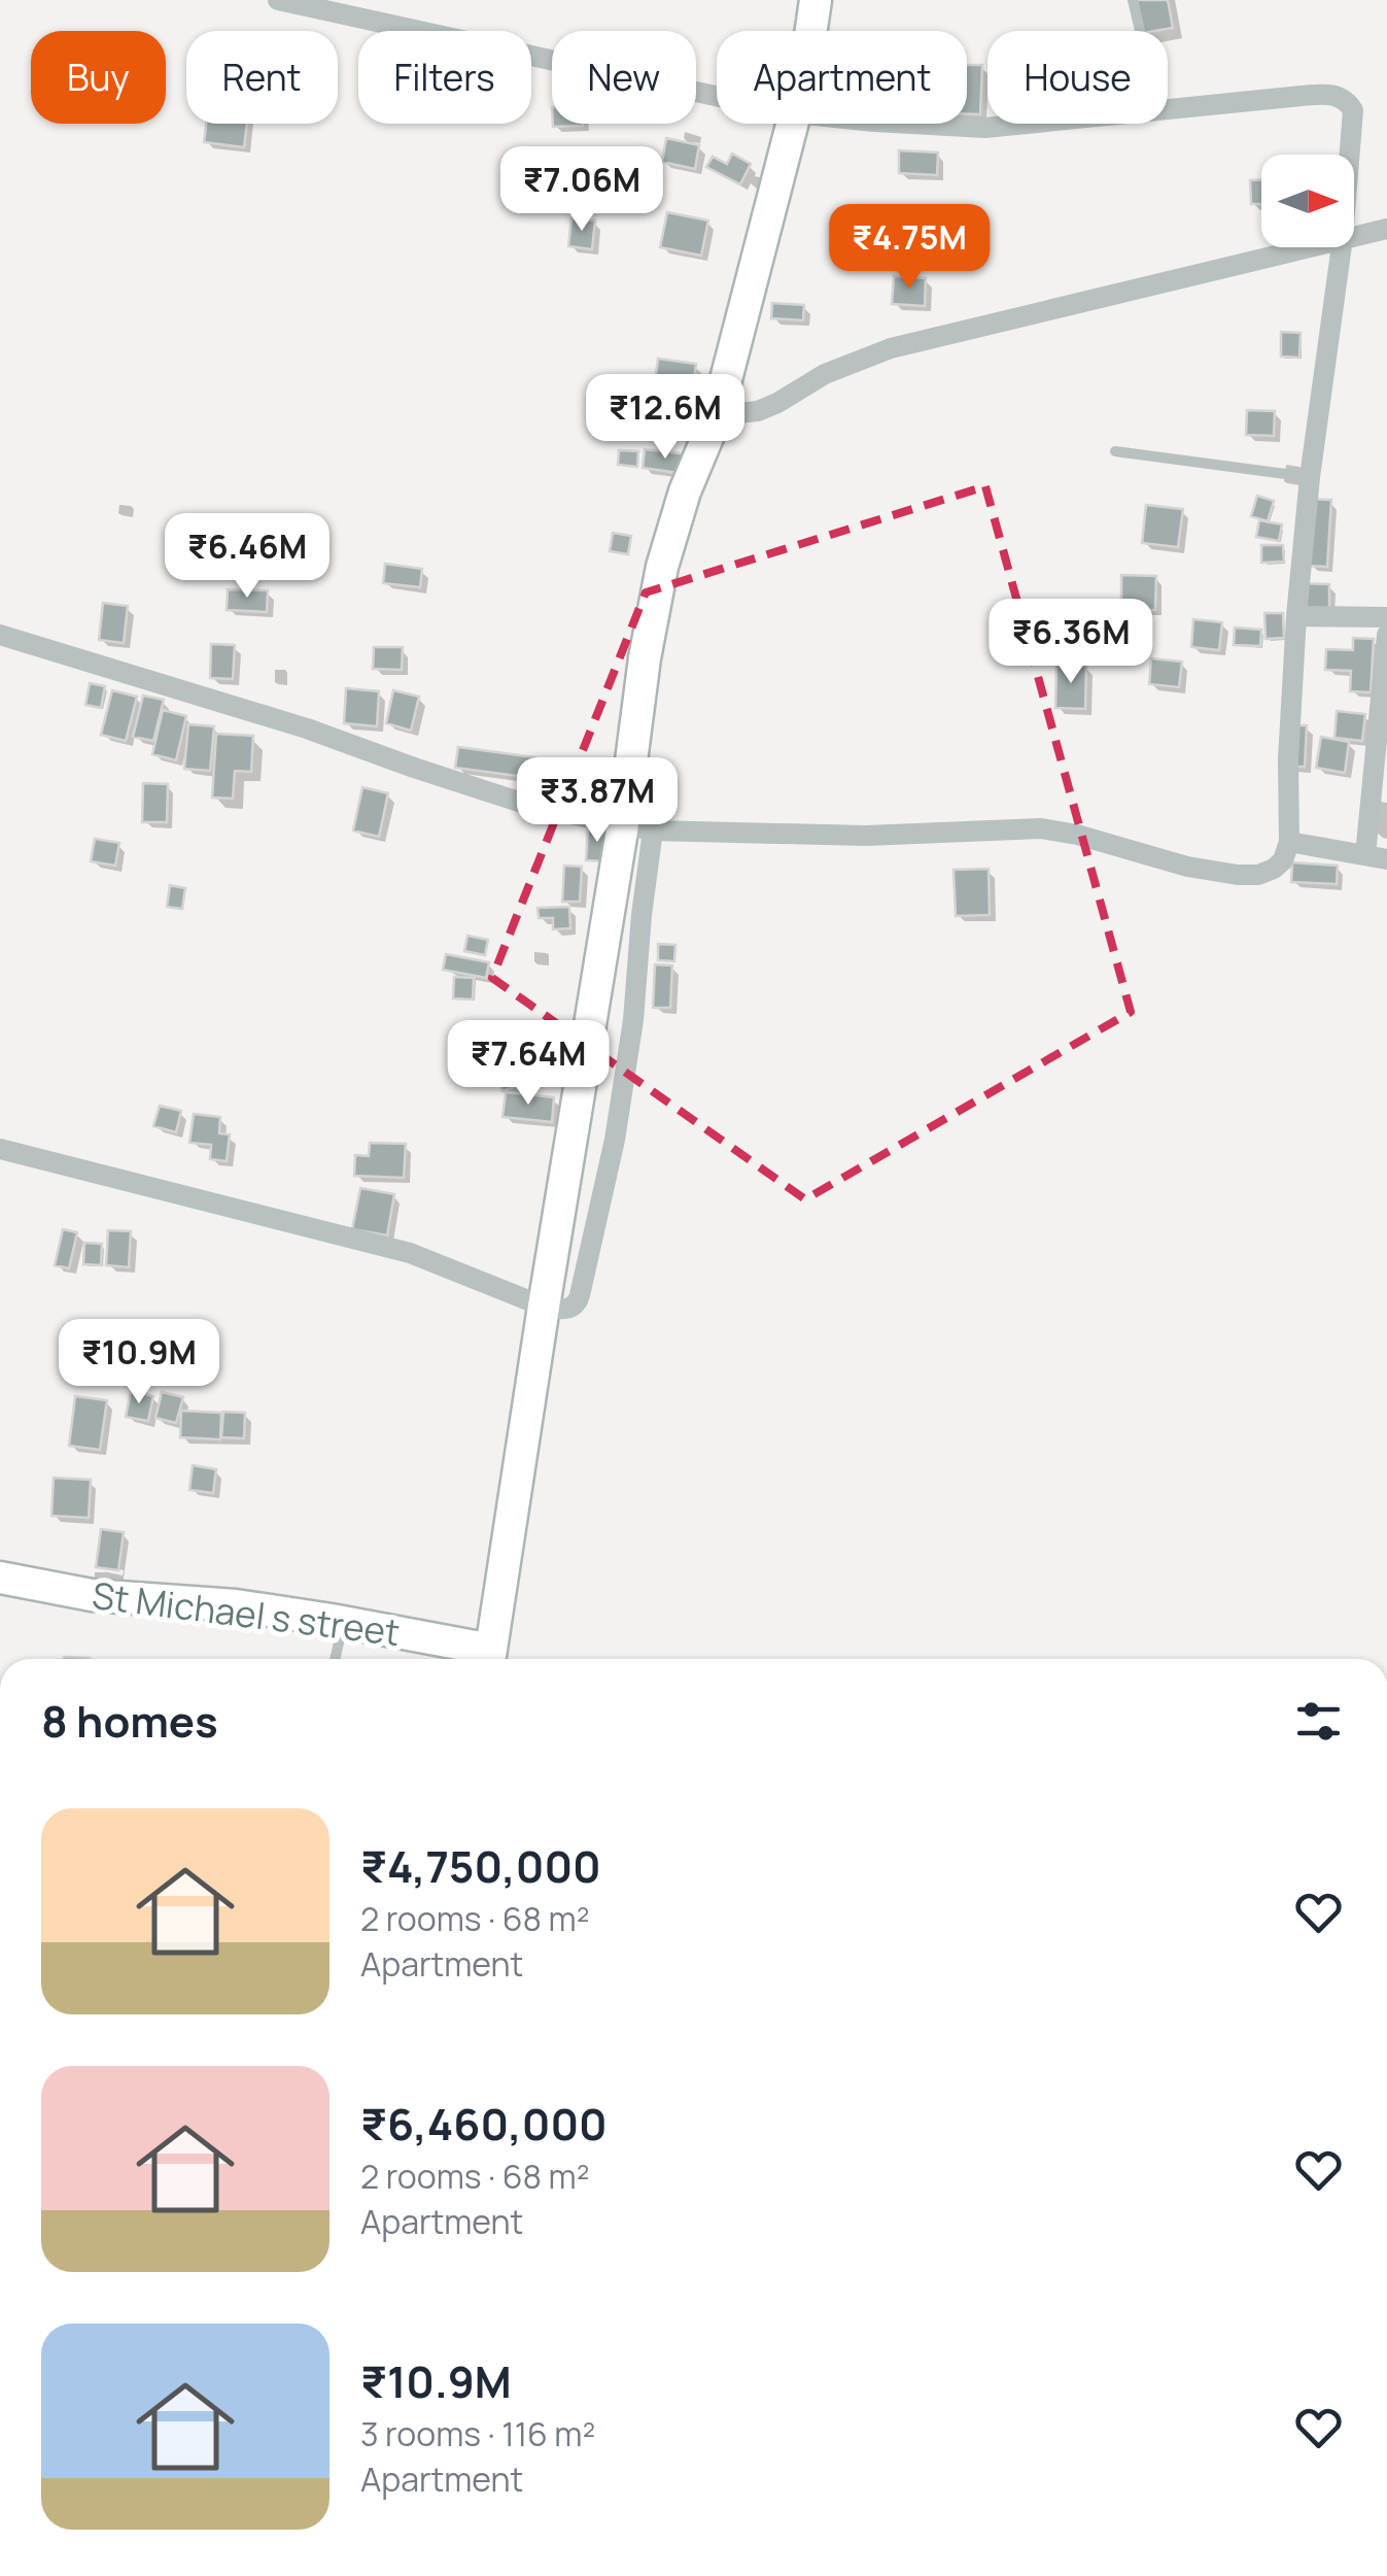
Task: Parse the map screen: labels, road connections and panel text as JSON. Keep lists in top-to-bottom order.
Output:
{
  "streets": {
    "street": ["St Michael s street"]
  },
  "north": "right",
  "page": {
    "chip": [
      "Buy",
      "Rent",
      "Filters",
      "New",
      "Apartment",
      "House"
    ],
    "price": [
      "₹7.06M",
      "₹4.75M",
      "₹12.6M",
      "₹6.46M",
      "₹6.36M",
      "₹3.87M",
      "₹7.64M",
      "₹10.9M"
    ],
    "heading": "8 homes",
    "list": [
      {
        "name": "₹4,750,000",
        "note": "2 rooms · 68 m² · Apartment"
      },
      {
        "name": "₹6,460,000",
        "note": "2 rooms · 68 m² · Apartment"
      },
      {
        "name": "₹10.9M",
        "note": "3 rooms · 116 m² · Apartment"
      }
    ]
  }
}
